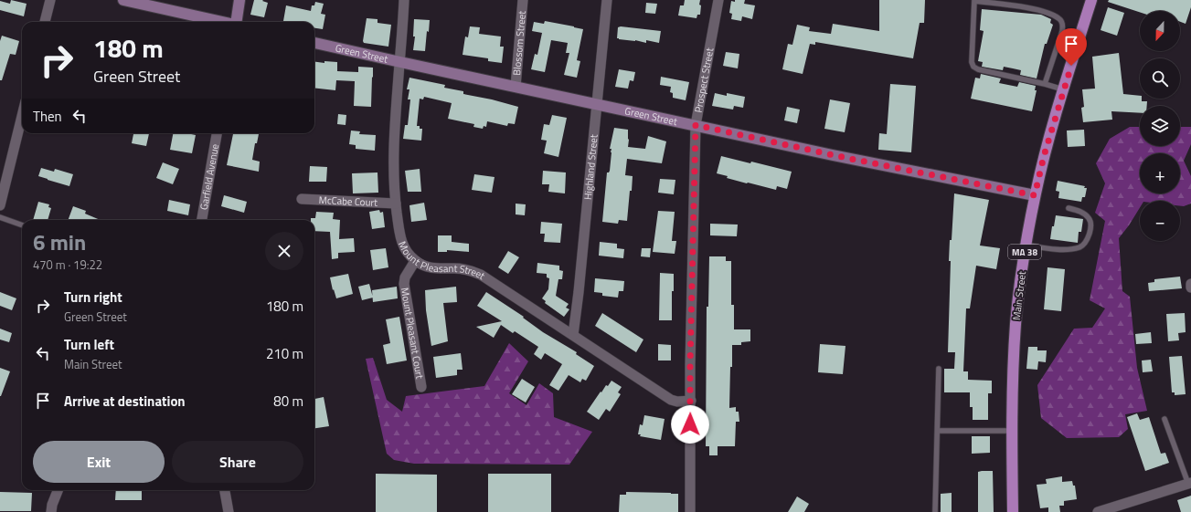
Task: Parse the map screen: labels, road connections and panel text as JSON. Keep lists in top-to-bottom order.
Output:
{
  "streets": {
    "main road": ["MA 38", "Main Street"],
    "street": [
      "Blossom Street",
      "Green Street",
      "Prospect Street",
      "Highland Street",
      "Garfield Avenue",
      "McCabe Court",
      "Mount Pleasant Street",
      "Mount Pleasant Court"
    ]
  },
  "crossings": [
    ["Blossom Street", "Green Street"],
    ["Green Street", "Prospect Street"],
    ["Green Street", "Highland Street"],
    ["Green Street", "Mount Pleasant Street"],
    ["Green Street", "Main Street"],
    ["Prospect Street", "Mount Pleasant Street"],
    ["Highland Street", "Mount Pleasant Street"],
    ["McCabe Court", "Mount Pleasant Street"],
    ["Mount Pleasant Street", "Mount Pleasant Court"]
  ],
  "north": "bottom",
  "page": {
    "map_buttons": ["+", "−"],
    "turn": ["180 m", "Green Street"],
    "then": "Then",
    "heading": ["6 min", "470 m · 19:22"],
    "list": [
      {
        "name": "Turn right",
        "note": "Green Street",
        "value": "180 m"
      },
      {
        "name": "Turn left",
        "note": "Main Street",
        "value": "210 m"
      },
      {
        "name": "Arrive at destination",
        "value": "80 m"
      }
    ],
    "buttons": ["Exit", "Share"]
  }
}
